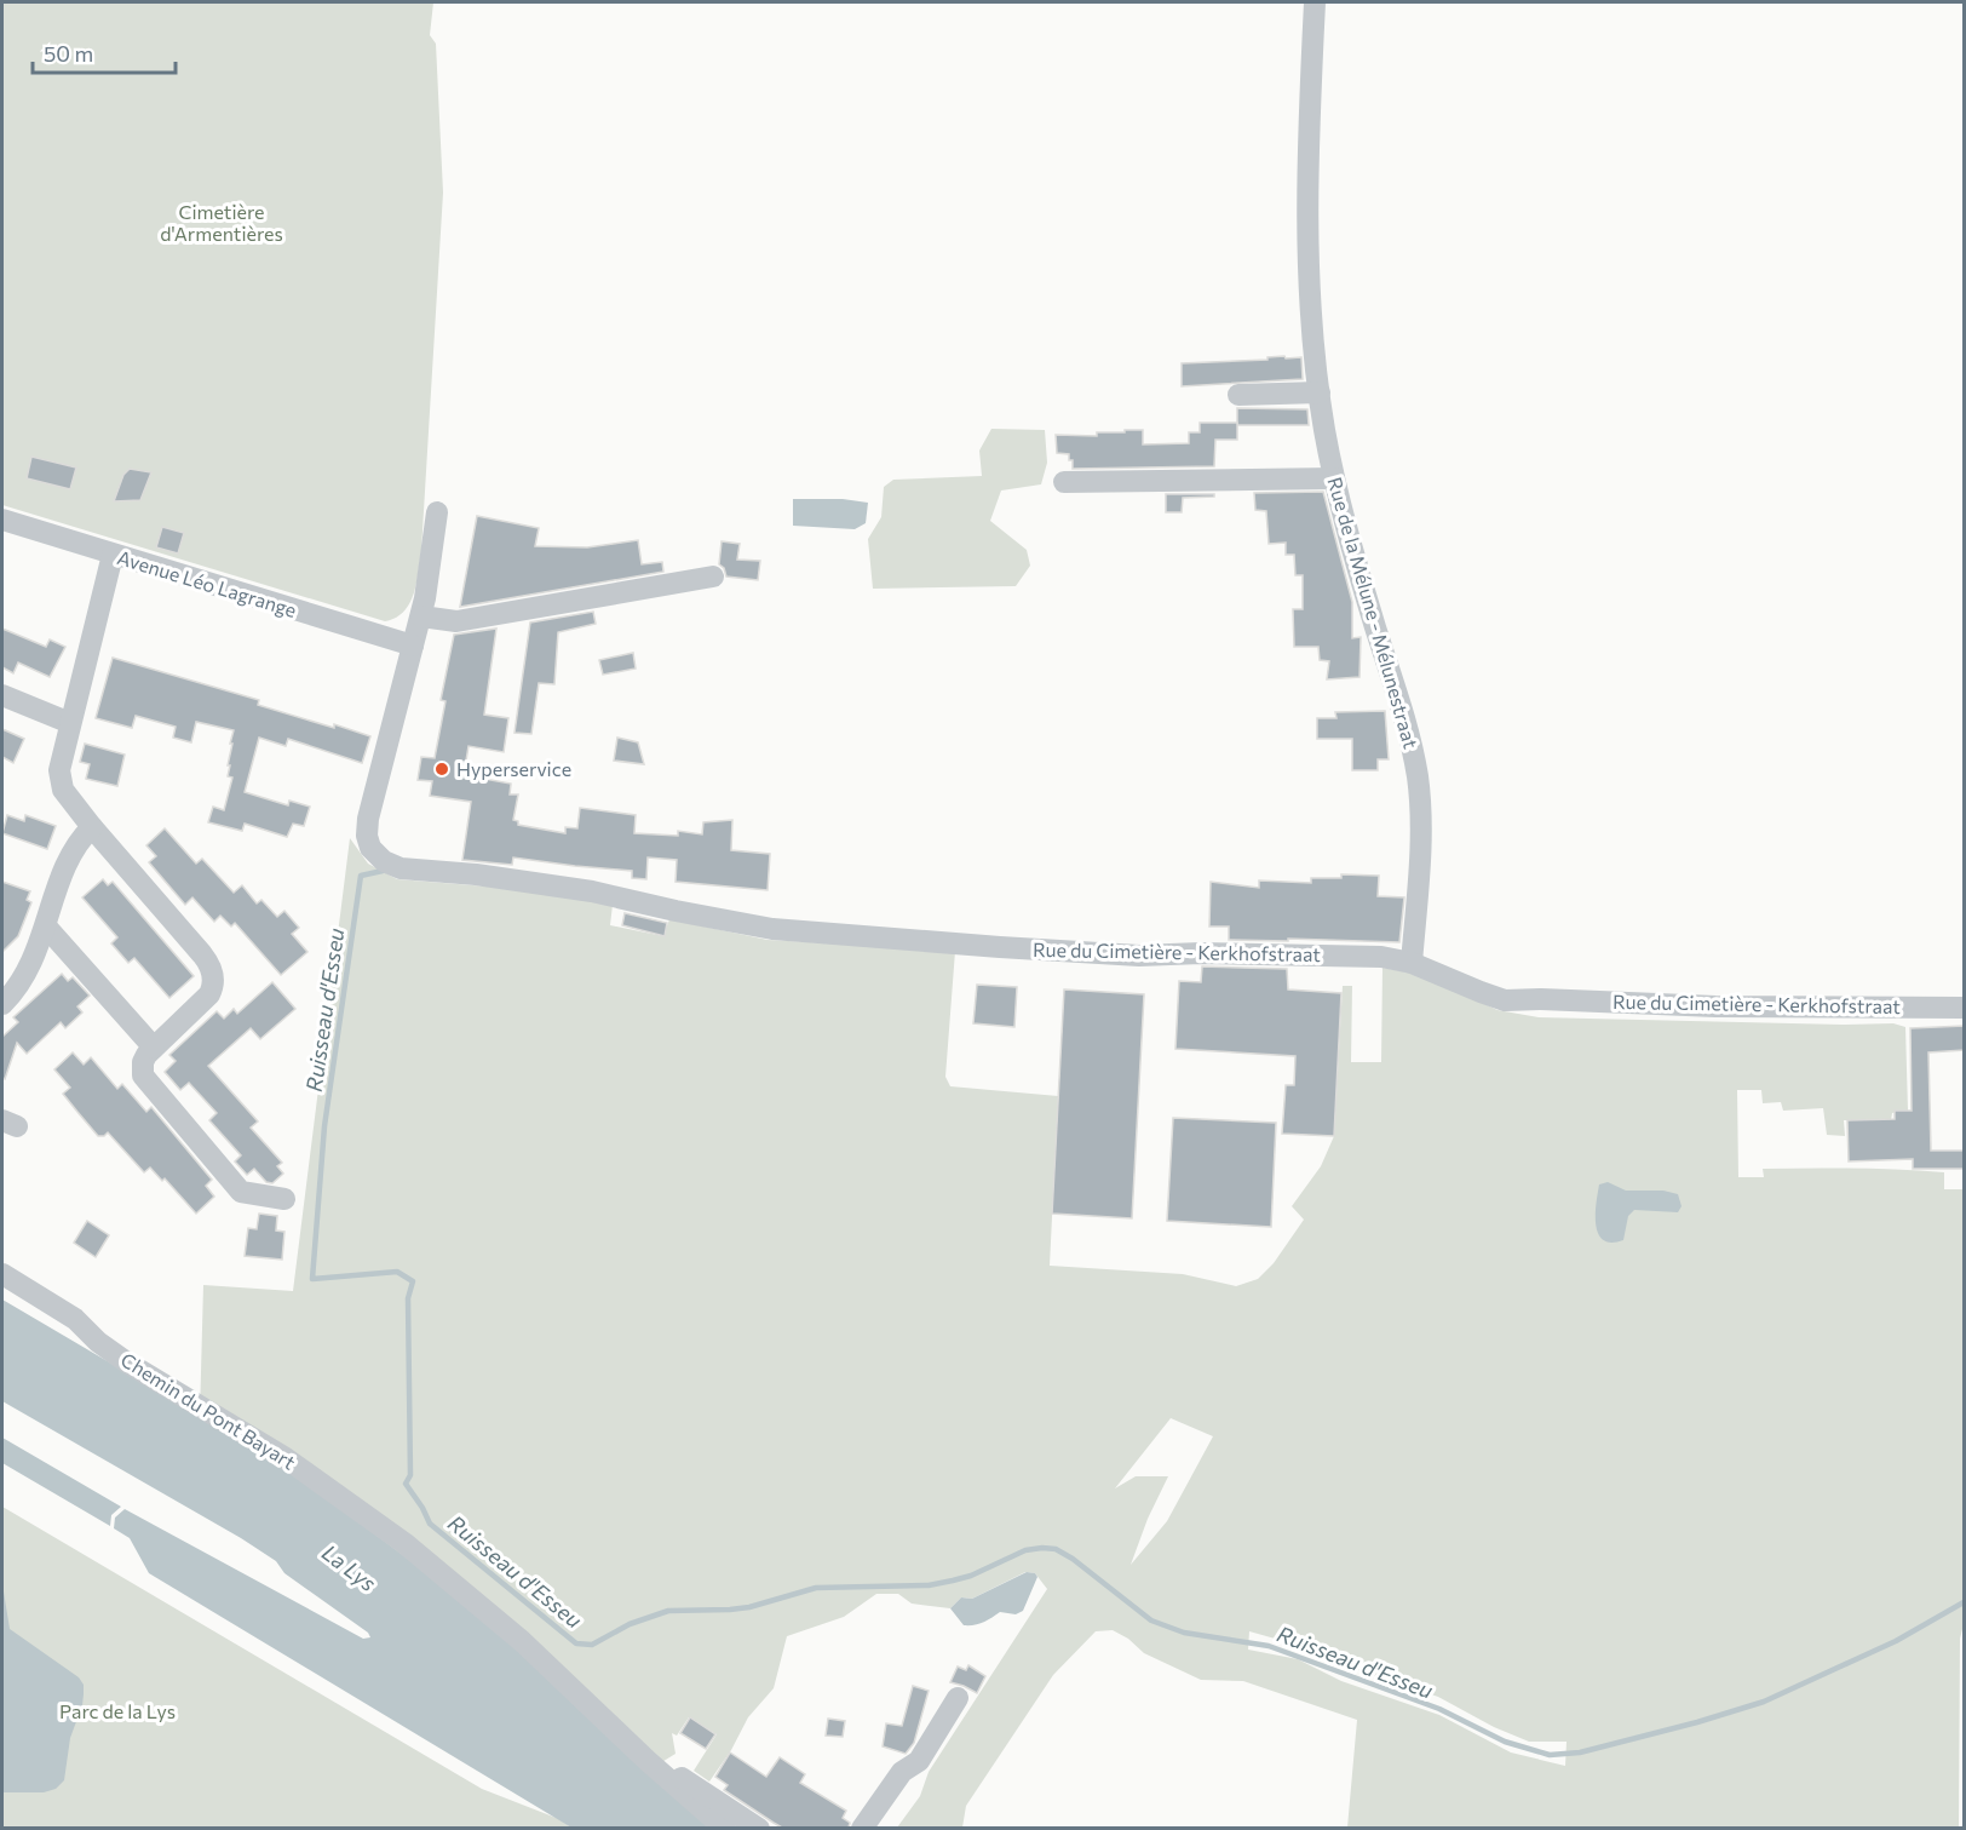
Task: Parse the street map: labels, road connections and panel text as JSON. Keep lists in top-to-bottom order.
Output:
{
  "streets": {
    "street": [
      "Avenue Léo Lagrange",
      "Rue de la Mélune - Mélunestraat",
      "Rue du Cimetière - Kerkhofstraat",
      "Chemin du Pont Bayart"
    ]
  },
  "crossings": [
    ["Avenue Léo Lagrange", "Rue du Cimetière - Kerkhofstraat"],
    ["Rue de la Mélune - Mélunestraat", "Rue du Cimetière - Kerkhofstraat"]
  ],
  "water": ["Ruisseau d'Esseu", "La Lys"],
  "parks": ["Cimetière d'Armentières", "Parc de la Lys"],
  "places": ["Hyperservice"],
  "scale_bar": "50 m"
}
